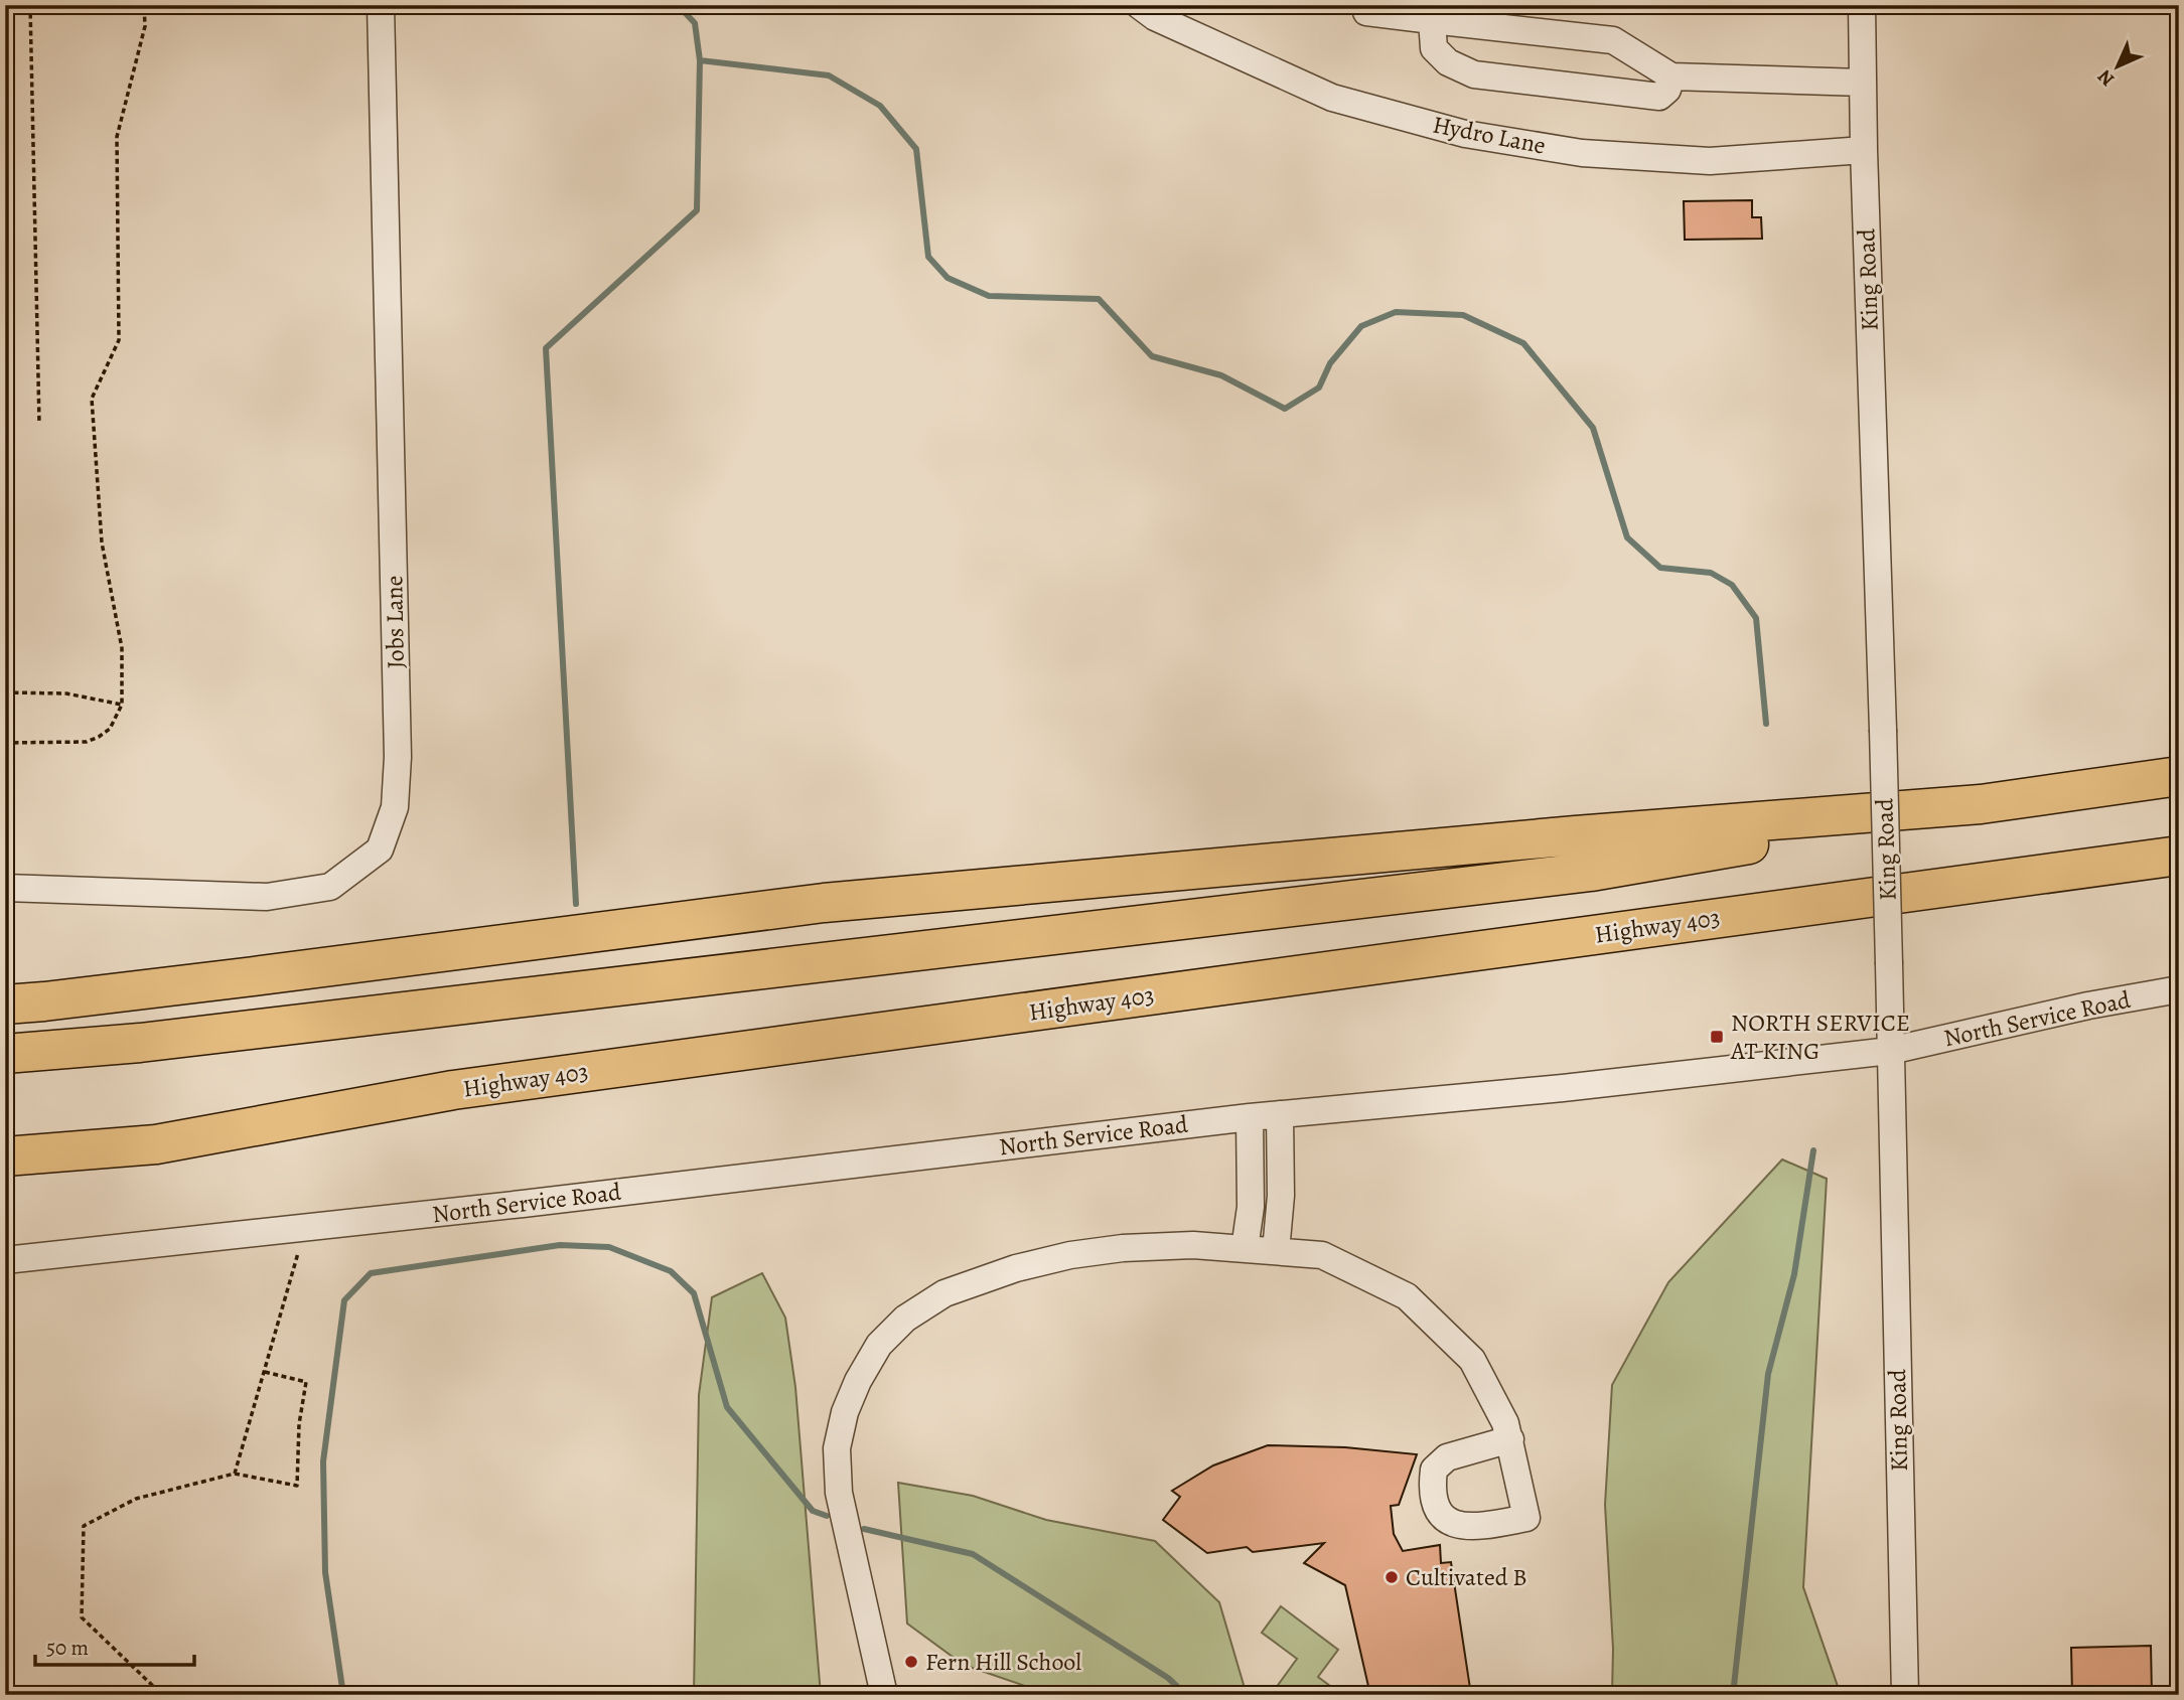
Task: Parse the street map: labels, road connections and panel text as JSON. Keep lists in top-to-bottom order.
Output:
{
  "streets": {
    "highway": ["Highway 403"],
    "street": [
      "Hydro Lane",
      "King Road",
      "Jobs Lane",
      "North Service Road"
    ]
  },
  "crossings": [
    ["Hydro Lane", "King Road"],
    ["King Road", "North Service Road"]
  ],
  "places": {
    "transit": ["NORTH SERVICE AT KING"],
    "other": ["Cultivated B", "Fern Hill School"]
  },
  "scale_bar": "50 m",
  "north": "bottom left"
}
